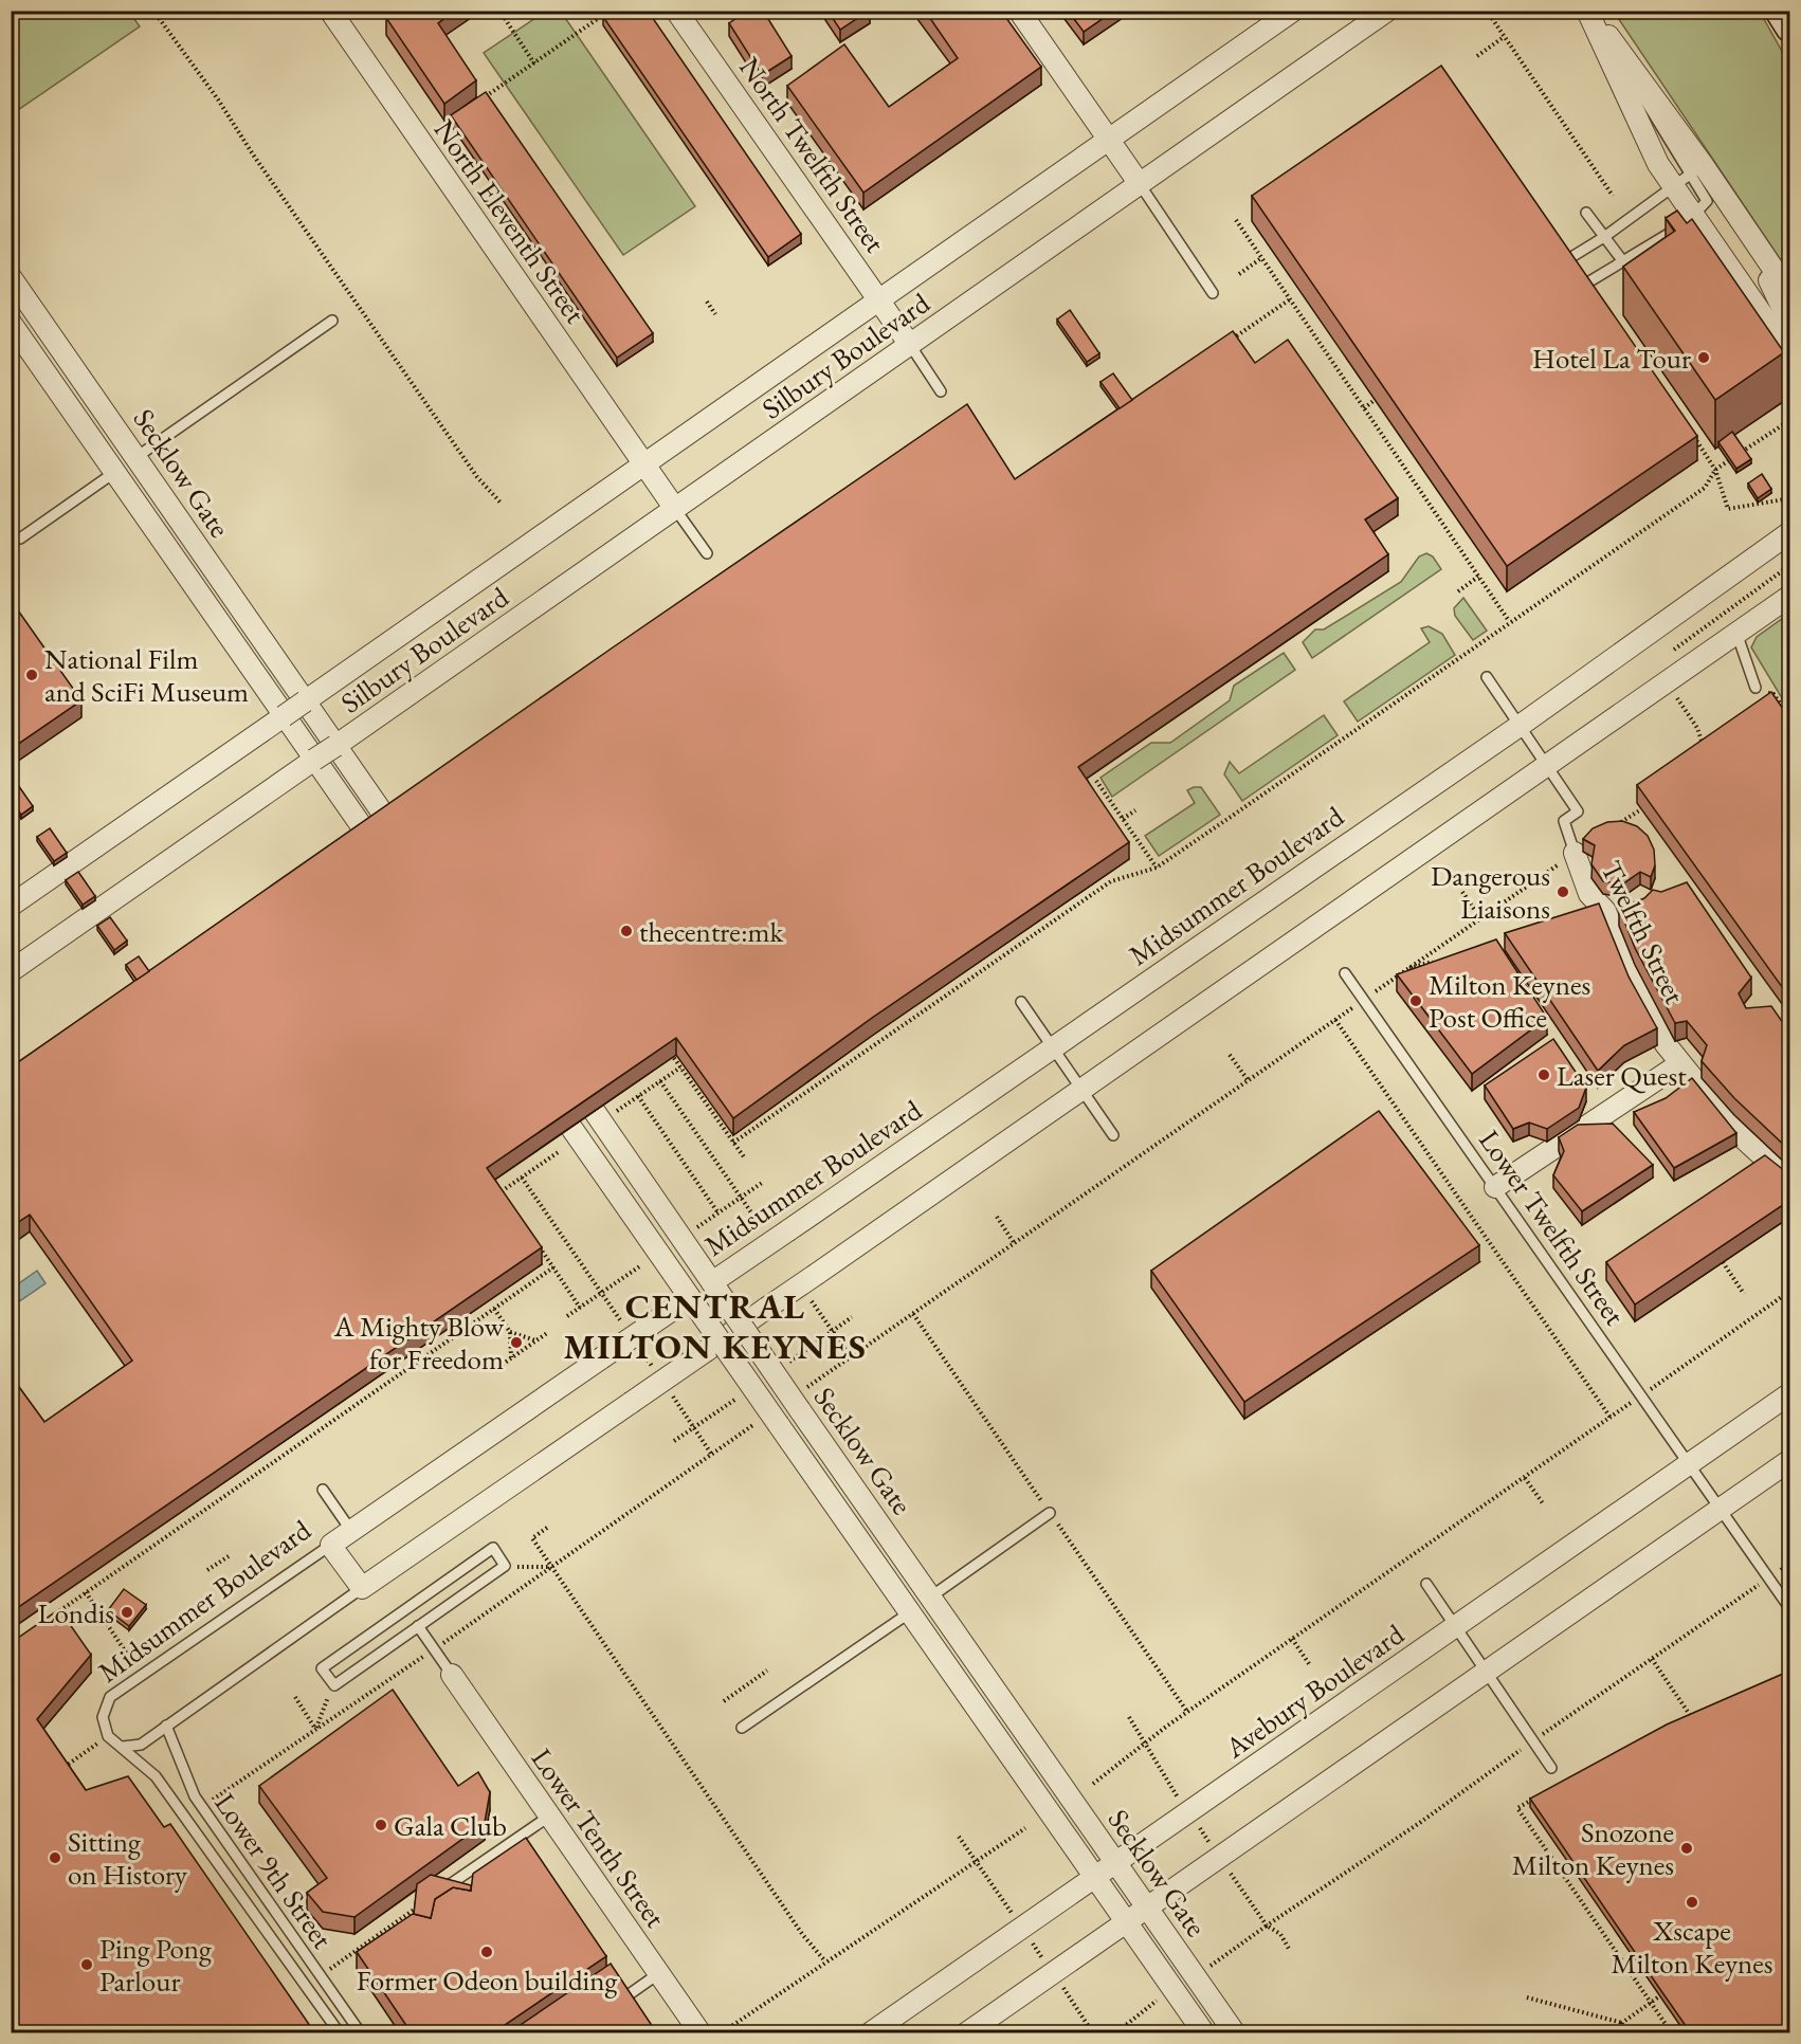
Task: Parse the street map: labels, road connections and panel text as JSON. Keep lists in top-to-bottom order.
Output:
{
  "streets": {
    "street": [
      "North Twelfth Street",
      "North Eleventh Street",
      "Silbury Boulevard",
      "Secklow Gate",
      "Midsummer Boulevard",
      "Twelfth Street",
      "Avebury Boulevard",
      "Lower Tenth Street"
    ],
    "lane": ["Lower Twelfth Street", "Lower 9th Street"]
  },
  "crossings": [
    ["North Twelfth Street", "Silbury Boulevard"],
    ["North Eleventh Street", "Silbury Boulevard"],
    ["Silbury Boulevard", "Secklow Gate"],
    ["Secklow Gate", "Midsummer Boulevard"],
    ["Secklow Gate", "Avebury Boulevard"],
    ["Lower Twelfth Street", "Avebury Boulevard"]
  ],
  "districts": ["CENTRAL MILTON KEYNES"],
  "places": [
    "Hotel La Tour",
    "National Film and SciFi Museum",
    "Dangerous Liaisons",
    "thecentre:mk",
    "Milton Keynes Post Office",
    "Laser Quest",
    "A Mighty Blow for Freedom",
    "Londis",
    "Gala Club",
    "Snozone Milton Keynes",
    "Sitting on History",
    "Xscape Milton Keynes",
    "Former Odeon building",
    "Ping Pong Parlour"
  ]
}
